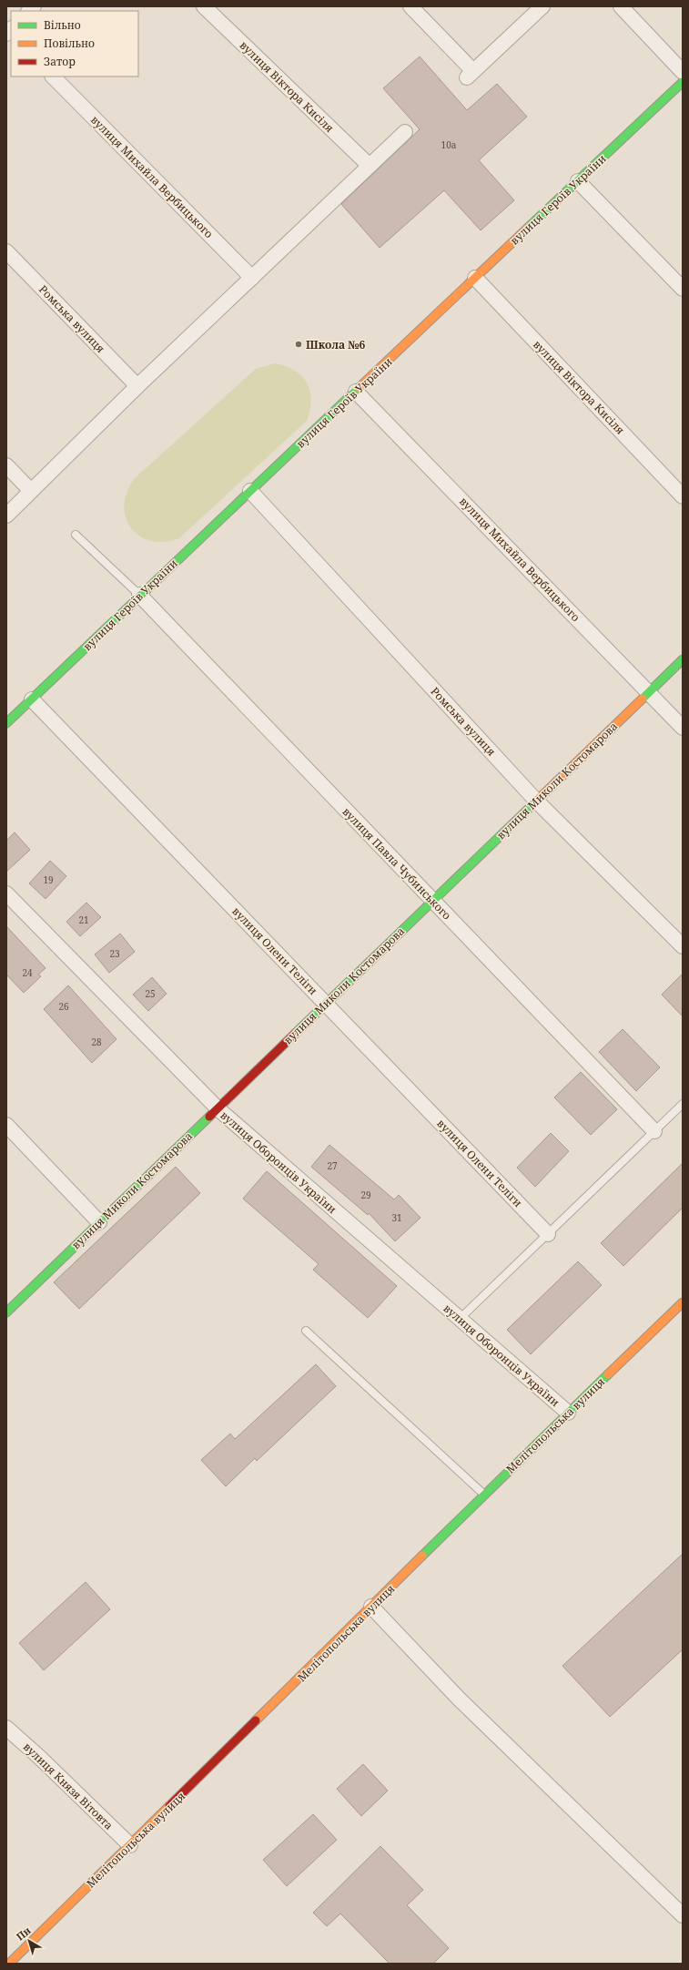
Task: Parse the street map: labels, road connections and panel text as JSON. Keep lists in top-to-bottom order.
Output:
{
  "streets": {
    "street": [
      "вулиця Віктора Кисіля",
      "вулиця Михайла Вербицького",
      "вулиця Героїв України",
      "Ромська вулиця",
      "вулиця Миколи Костомарова",
      "вулиця Павла Чубинського",
      "вулиця Олени Теліги",
      "вулиця Оборонців України",
      "Мелітопольська вулиця",
      "вулиця Князя Вітовта"
    ]
  },
  "crossings": [
    ["вулиця Віктора Кисіля", "вулиця Героїв України"],
    ["вулиця Михайла Вербицького", "вулиця Героїв України"],
    ["вулиця Михайла Вербицького", "вулиця Миколи Костомарова"],
    ["вулиця Героїв України", "Ромська вулиця"],
    ["вулиця Героїв України", "вулиця Павла Чубинського"],
    ["вулиця Героїв України", "вулиця Олени Теліги"],
    ["Ромська вулиця", "вулиця Миколи Костомарова"],
    ["вулиця Миколи Костомарова", "вулиця Павла Чубинського"],
    ["вулиця Миколи Костомарова", "вулиця Олени Теліги"],
    ["вулиця Миколи Костомарова", "вулиця Оборонців України"],
    ["вулиця Оборонців України", "Мелітопольська вулиця"],
    ["Мелітопольська вулиця", "вулиця Князя Вітовта"]
  ],
  "places": ["Школа №6"],
  "house_numbers": [
    "10а",
    "19",
    "21",
    "23",
    "24",
    "25",
    "26",
    "28",
    "27",
    "29",
    "31"
  ],
  "legend": ["Вільно", "Повільно", "Затор"],
  "north": "top left"
}
